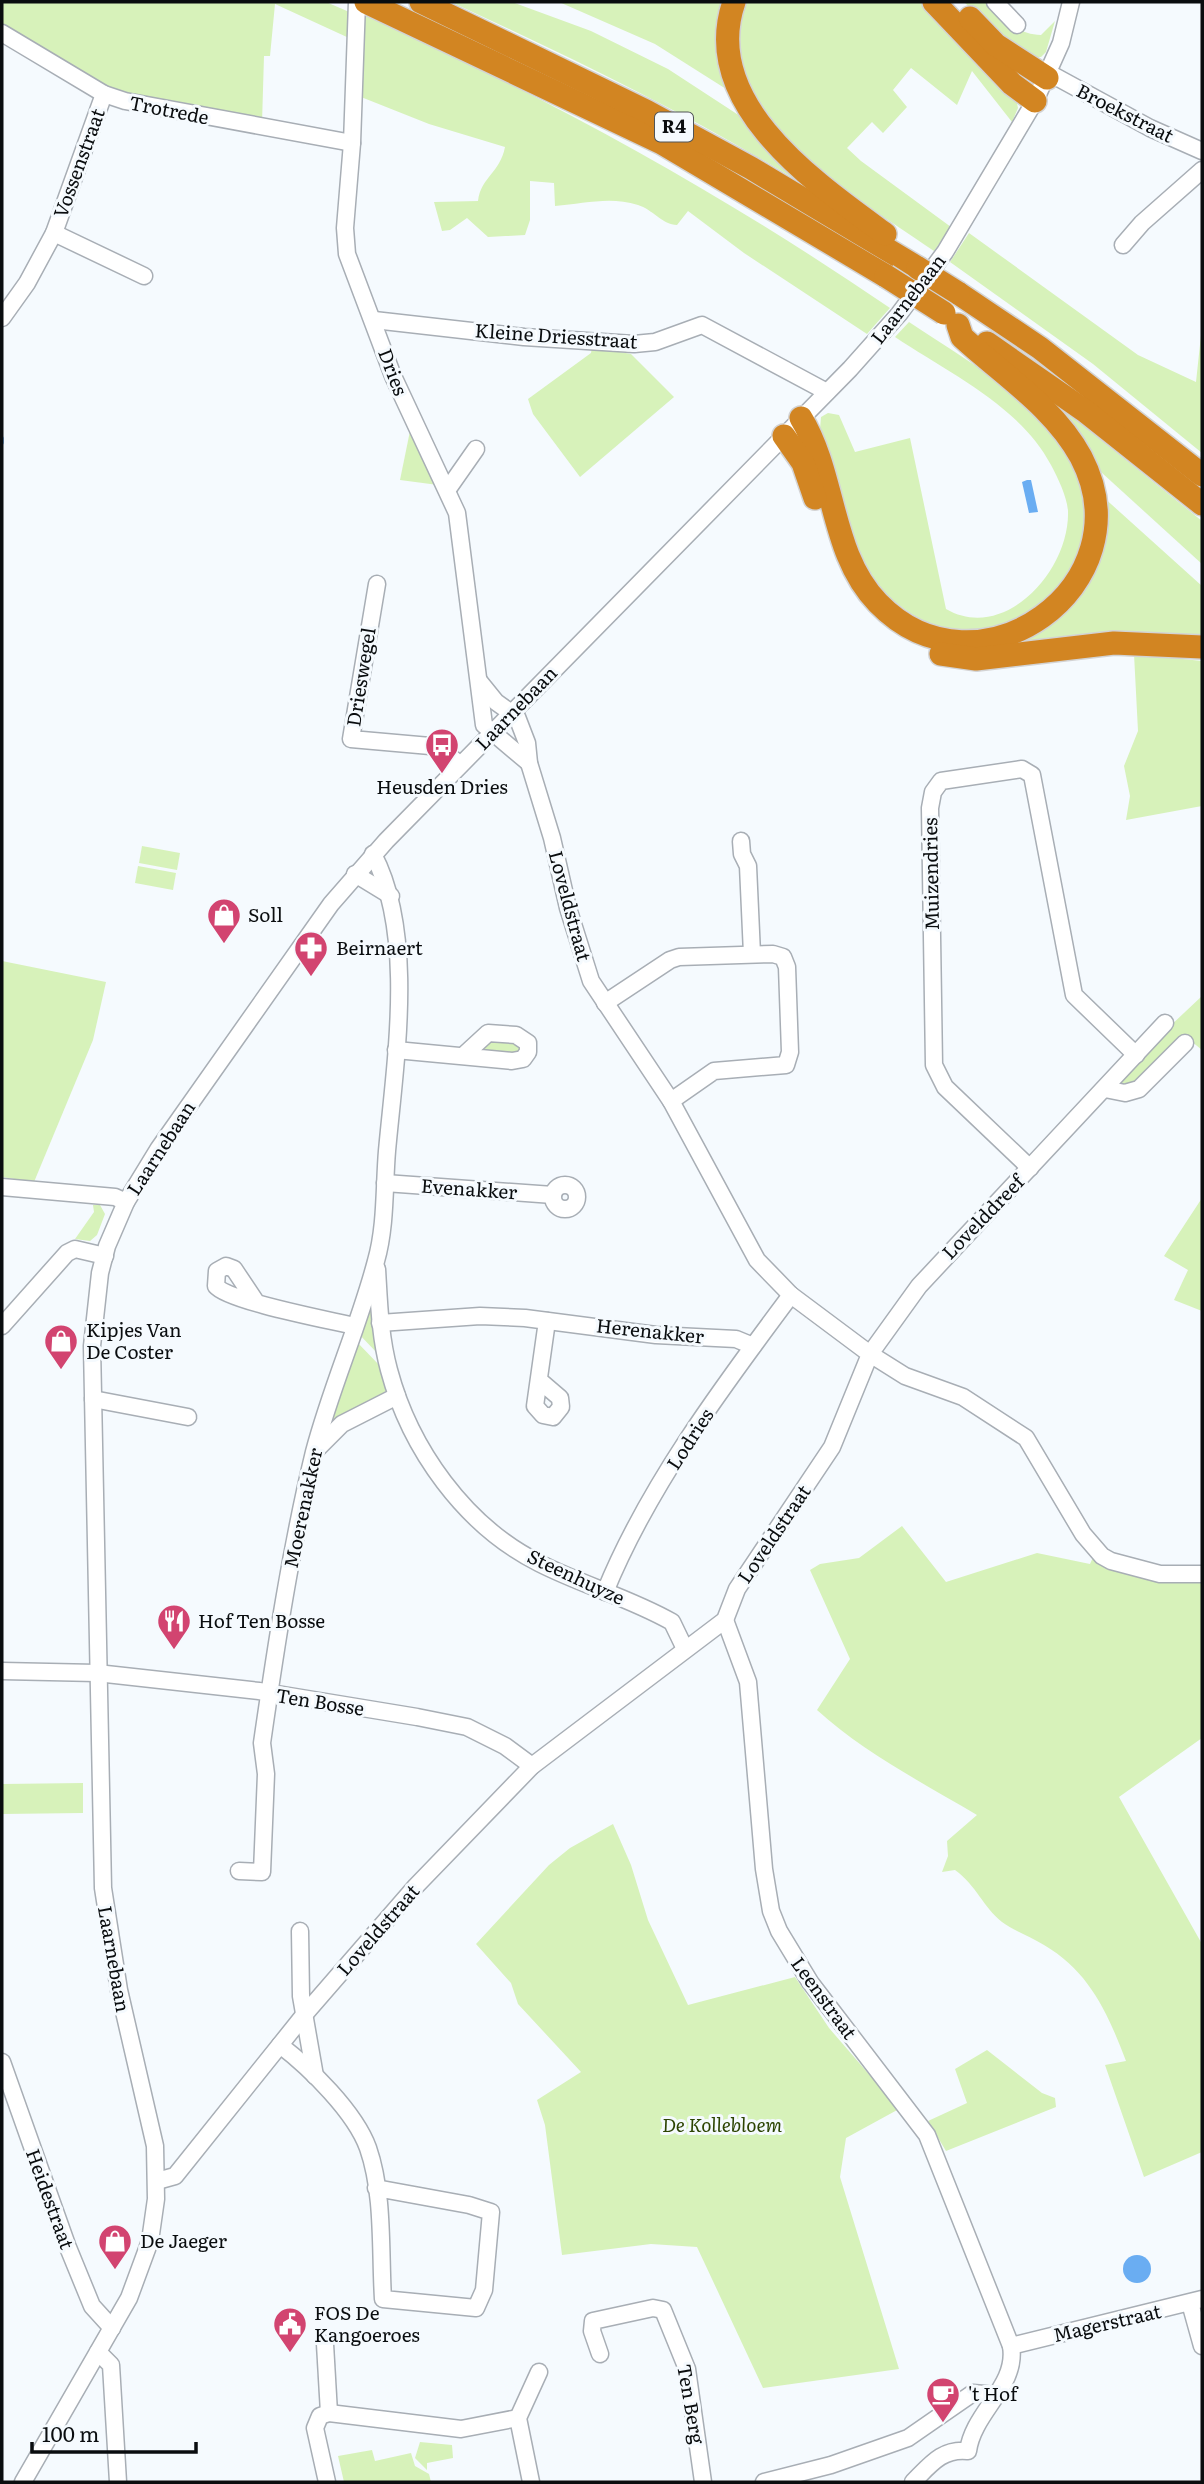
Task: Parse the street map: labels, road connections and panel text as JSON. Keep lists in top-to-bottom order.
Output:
{
  "streets": {
    "highway": ["R4"],
    "street": [
      "Trotrede",
      "Broekstraat",
      "Vossenstraat",
      "Laarnebaan",
      "Kleine Driesstraat",
      "Dries",
      "Drieswegel",
      "Muizendries",
      "Loveldstraat",
      "Evenakker",
      "Lovelddreef",
      "Herenakker",
      "Lodries",
      "Moerenakker",
      "Steenhuyze",
      "Ten Bosse",
      "Leenstraat",
      "Heidestraat",
      "Magerstraat",
      "Ten Berg"
    ]
  },
  "crossings": [
    ["Trotrede", "Vossenstraat"],
    ["Trotrede", "Dries"],
    ["Broekstraat", "Laarnebaan"],
    ["Laarnebaan", "Kleine Driesstraat"],
    ["Laarnebaan", "Dries"],
    ["Laarnebaan", "Drieswegel"],
    ["Laarnebaan", "Loveldstraat"],
    ["Laarnebaan", "Moerenakker"],
    ["Laarnebaan", "Ten Bosse"],
    ["Laarnebaan", "Heidestraat"],
    ["Kleine Driesstraat", "Dries"],
    ["Muizendries", "Lovelddreef"],
    ["Loveldstraat", "Lovelddreef"],
    ["Loveldstraat", "Lodries"],
    ["Loveldstraat", "Steenhuyze"],
    ["Loveldstraat", "Ten Bosse"],
    ["Loveldstraat", "Leenstraat"],
    ["Evenakker", "Moerenakker"],
    ["Herenakker", "Lodries"],
    ["Herenakker", "Steenhuyze"],
    ["Lodries", "Steenhuyze"],
    ["Moerenakker", "Steenhuyze"],
    ["Moerenakker", "Ten Bosse"],
    ["Leenstraat", "Magerstraat"]
  ],
  "parks": ["De Kollebloem"],
  "places": {
    "bus stop": ["Heusden Dries"],
    "shop": ["Soll", "Kipjes Van De Coster", "De Jaeger"],
    "pharmacy": ["Beirnaert"],
    "restaurant": ["Hof Ten Bosse"],
    "public building": ["FOS De Kangoeroes"],
    "cafe": ["'t Hof"]
  },
  "scale_bar": "100 m"
}
